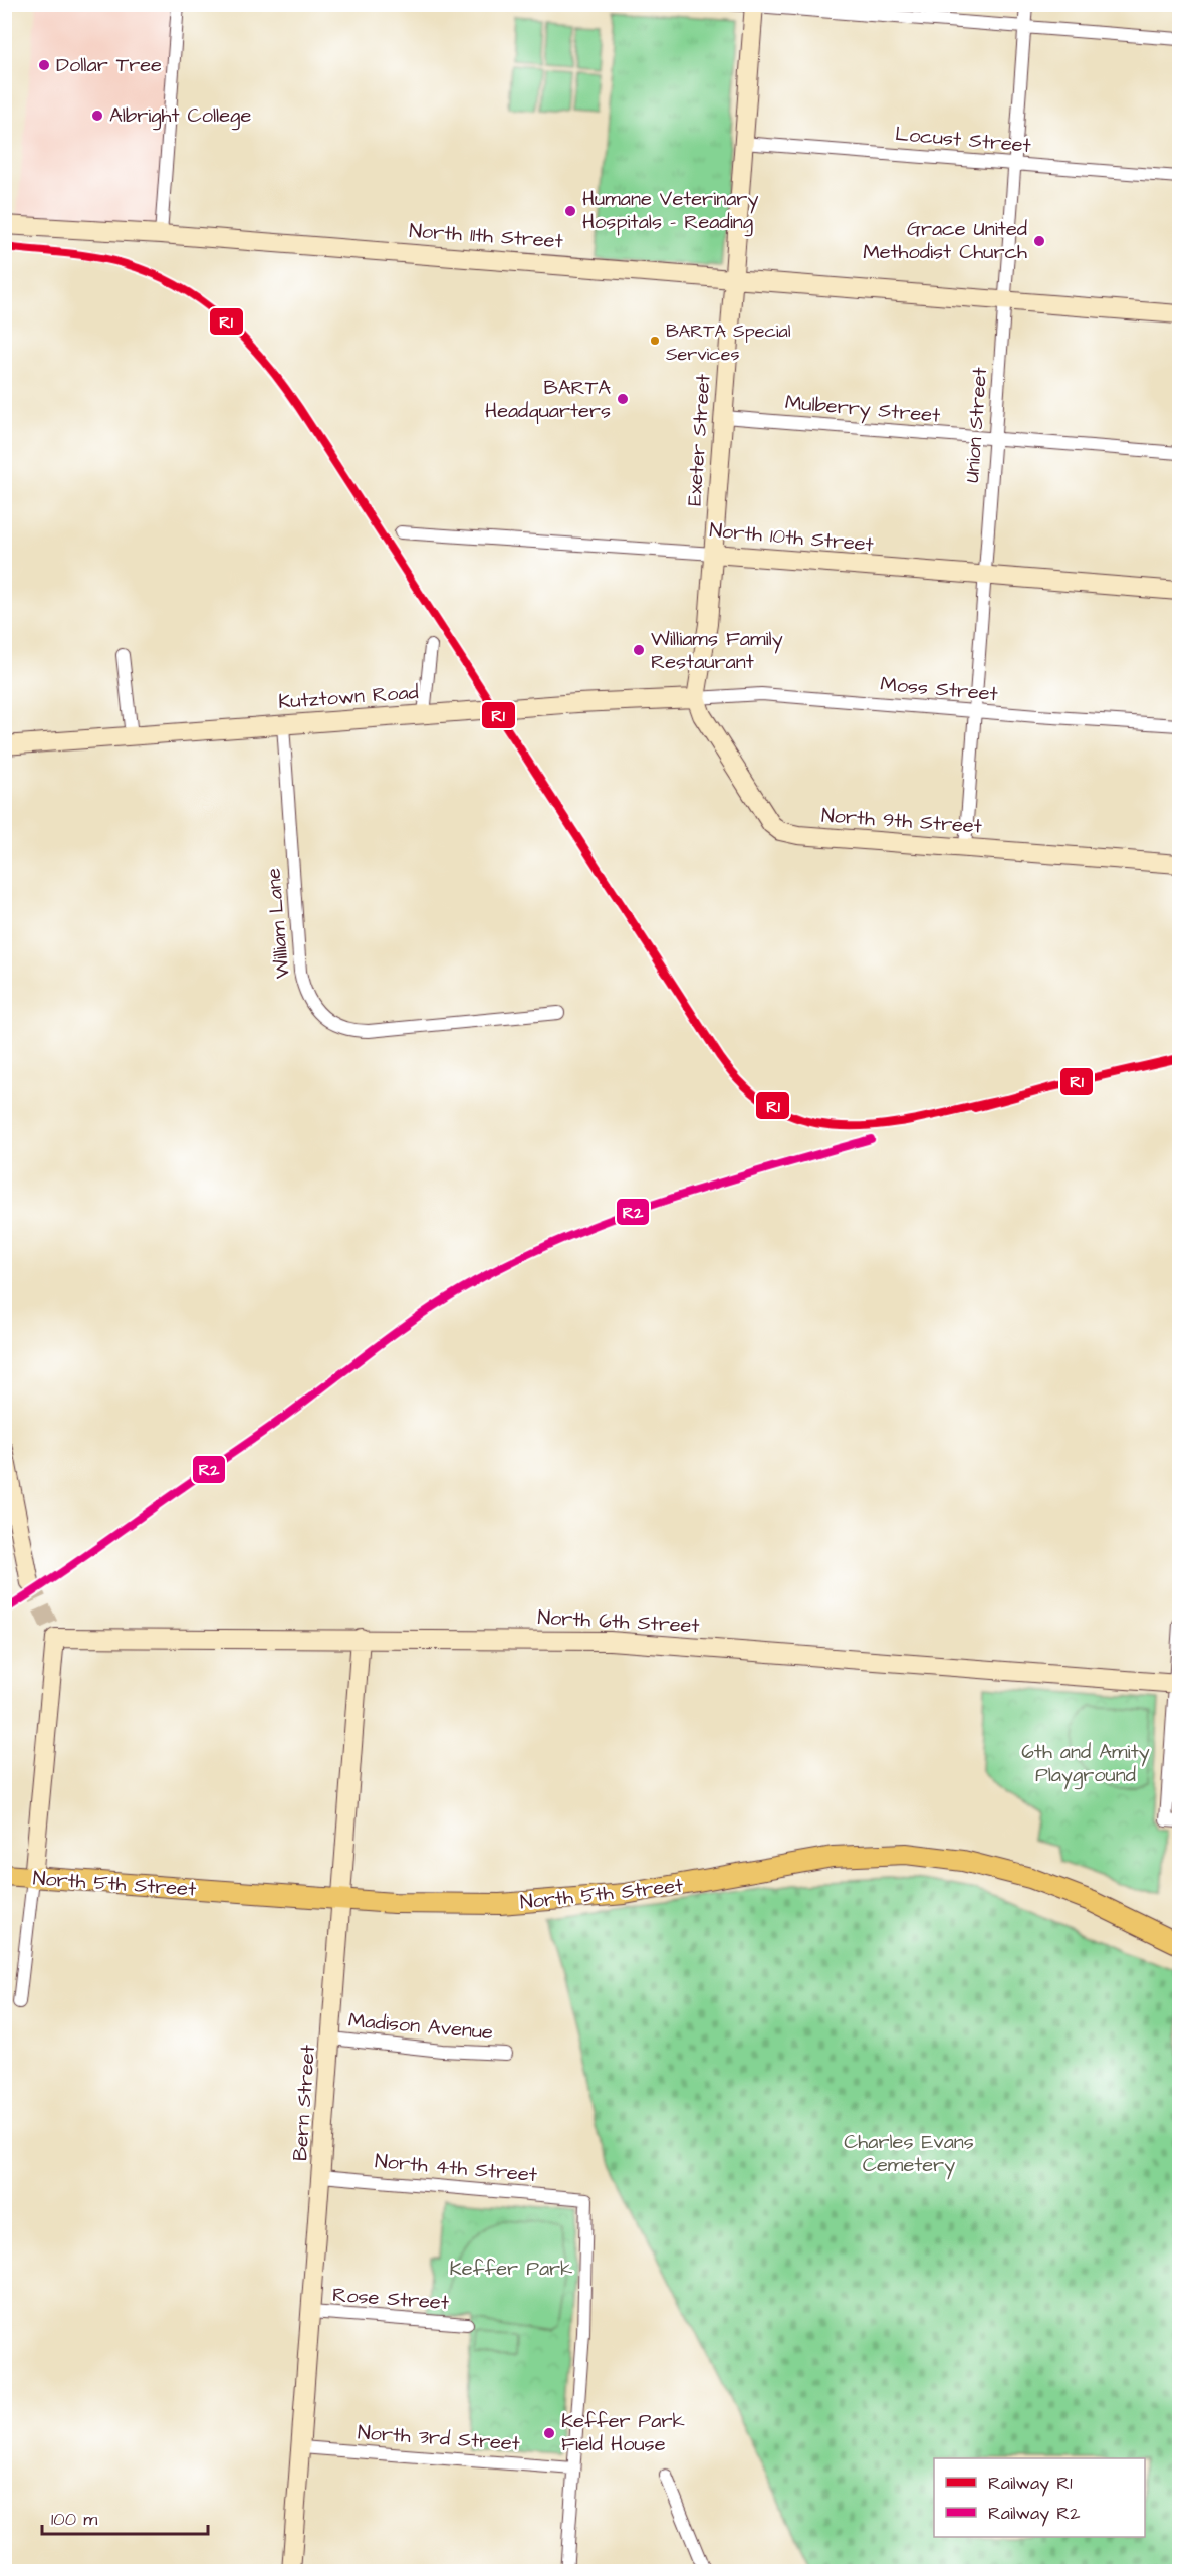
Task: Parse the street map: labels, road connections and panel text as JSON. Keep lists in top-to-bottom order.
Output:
{
  "streets": {
    "main road": ["North 5th Street"],
    "street": [
      "Locust Street",
      "North 11th Street",
      "Mulberry Street",
      "Union Street",
      "Exeter Street",
      "North 10th Street",
      "Moss Street",
      "Kutztown Road",
      "North 9th Street",
      "William Lane",
      "North 6th Street",
      "Madison Avenue",
      "Bern Street",
      "North 4th Street",
      "Rose Street",
      "North 3rd Street"
    ]
  },
  "crossings": [
    ["Locust Street", "Union Street"],
    ["Locust Street", "Exeter Street"],
    ["North 11th Street", "Union Street"],
    ["North 11th Street", "Exeter Street"],
    ["Mulberry Street", "Union Street"],
    ["Mulberry Street", "Exeter Street"],
    ["Union Street", "North 10th Street"],
    ["Union Street", "Moss Street"],
    ["Union Street", "North 9th Street"],
    ["Exeter Street", "North 10th Street"],
    ["Exeter Street", "Moss Street"],
    ["Exeter Street", "Kutztown Road"],
    ["Exeter Street", "North 9th Street"],
    ["Moss Street", "Kutztown Road"],
    ["Moss Street", "North 9th Street"],
    ["Kutztown Road", "North 9th Street"],
    ["Kutztown Road", "William Lane"],
    ["North 6th Street", "North 5th Street"],
    ["North 6th Street", "Bern Street"],
    ["North 5th Street", "Bern Street"],
    ["Madison Avenue", "Bern Street"],
    ["Bern Street", "North 4th Street"],
    ["Bern Street", "Rose Street"],
    ["Bern Street", "North 3rd Street"],
    ["North 4th Street", "North 3rd Street"]
  ],
  "parks": ["6th and Amity Playground", "Charles Evans Cemetery", "Keffer Park"],
  "places": [
    "Dollar Tree",
    "Albright College",
    "Humane Veterinary Hospitals – Reading",
    "Grace United Methodist Church",
    "BARTA Special Services",
    "BARTA Headquarters",
    "Williams Family Restaurant",
    "Keffer Park Field House"
  ],
  "lines": ["rail line R1", "rail line R2"],
  "legend": ["Railway R1", "Railway R2"],
  "scale_bar": "100 m"
}
